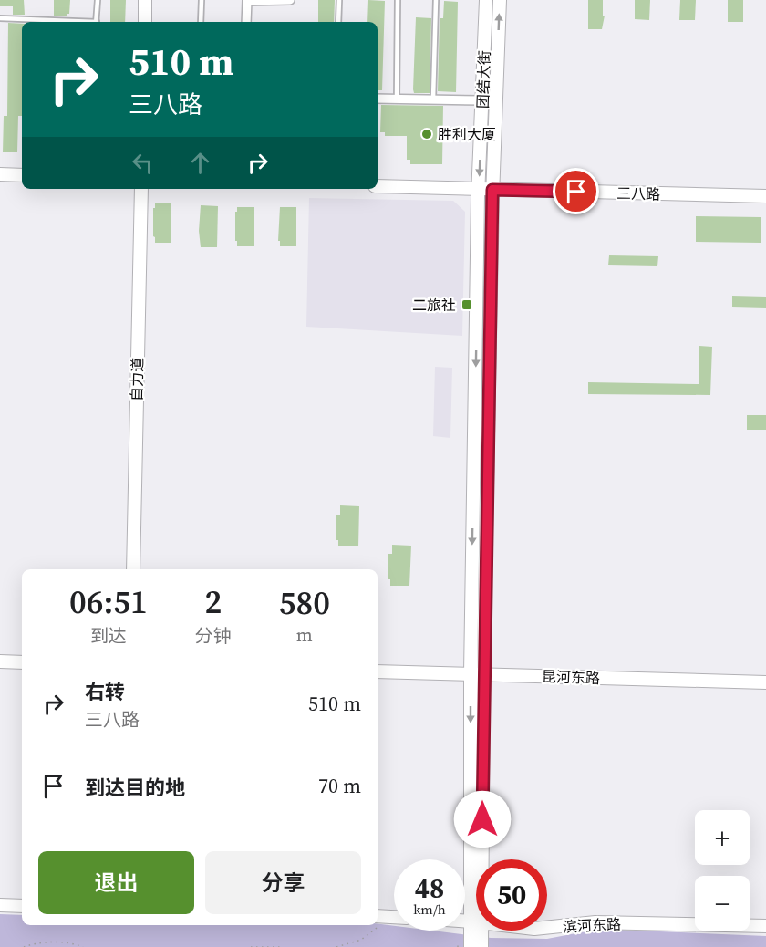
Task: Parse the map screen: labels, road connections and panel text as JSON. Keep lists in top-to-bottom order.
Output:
{
  "streets": {
    "main road": [
      "团结大街",
      "三八路",
      "自力道",
      "昆河东路",
      "滨河东路"
    ]
  },
  "crossings": [
    ["团结大街", "三八路"],
    ["团结大街", "昆河东路"]
  ],
  "places": {
    "other": ["胜利大厦"],
    "transit": ["二旅社"]
  },
  "page": {
    "turn": ["510 m", "三八路"],
    "eta": [
      "06:51",
      "到达",
      "2",
      "分钟",
      "580",
      "m"
    ],
    "list": [
      {
        "name": "右转",
        "note": "三八路",
        "value": "510 m"
      },
      {
        "name": "到达目的地",
        "value": "70 m"
      }
    ],
    "map_buttons": ["+", "−"],
    "buttons": ["退出", "分享"],
    "speed": "48 km/h",
    "limit": "50"
  }
}
